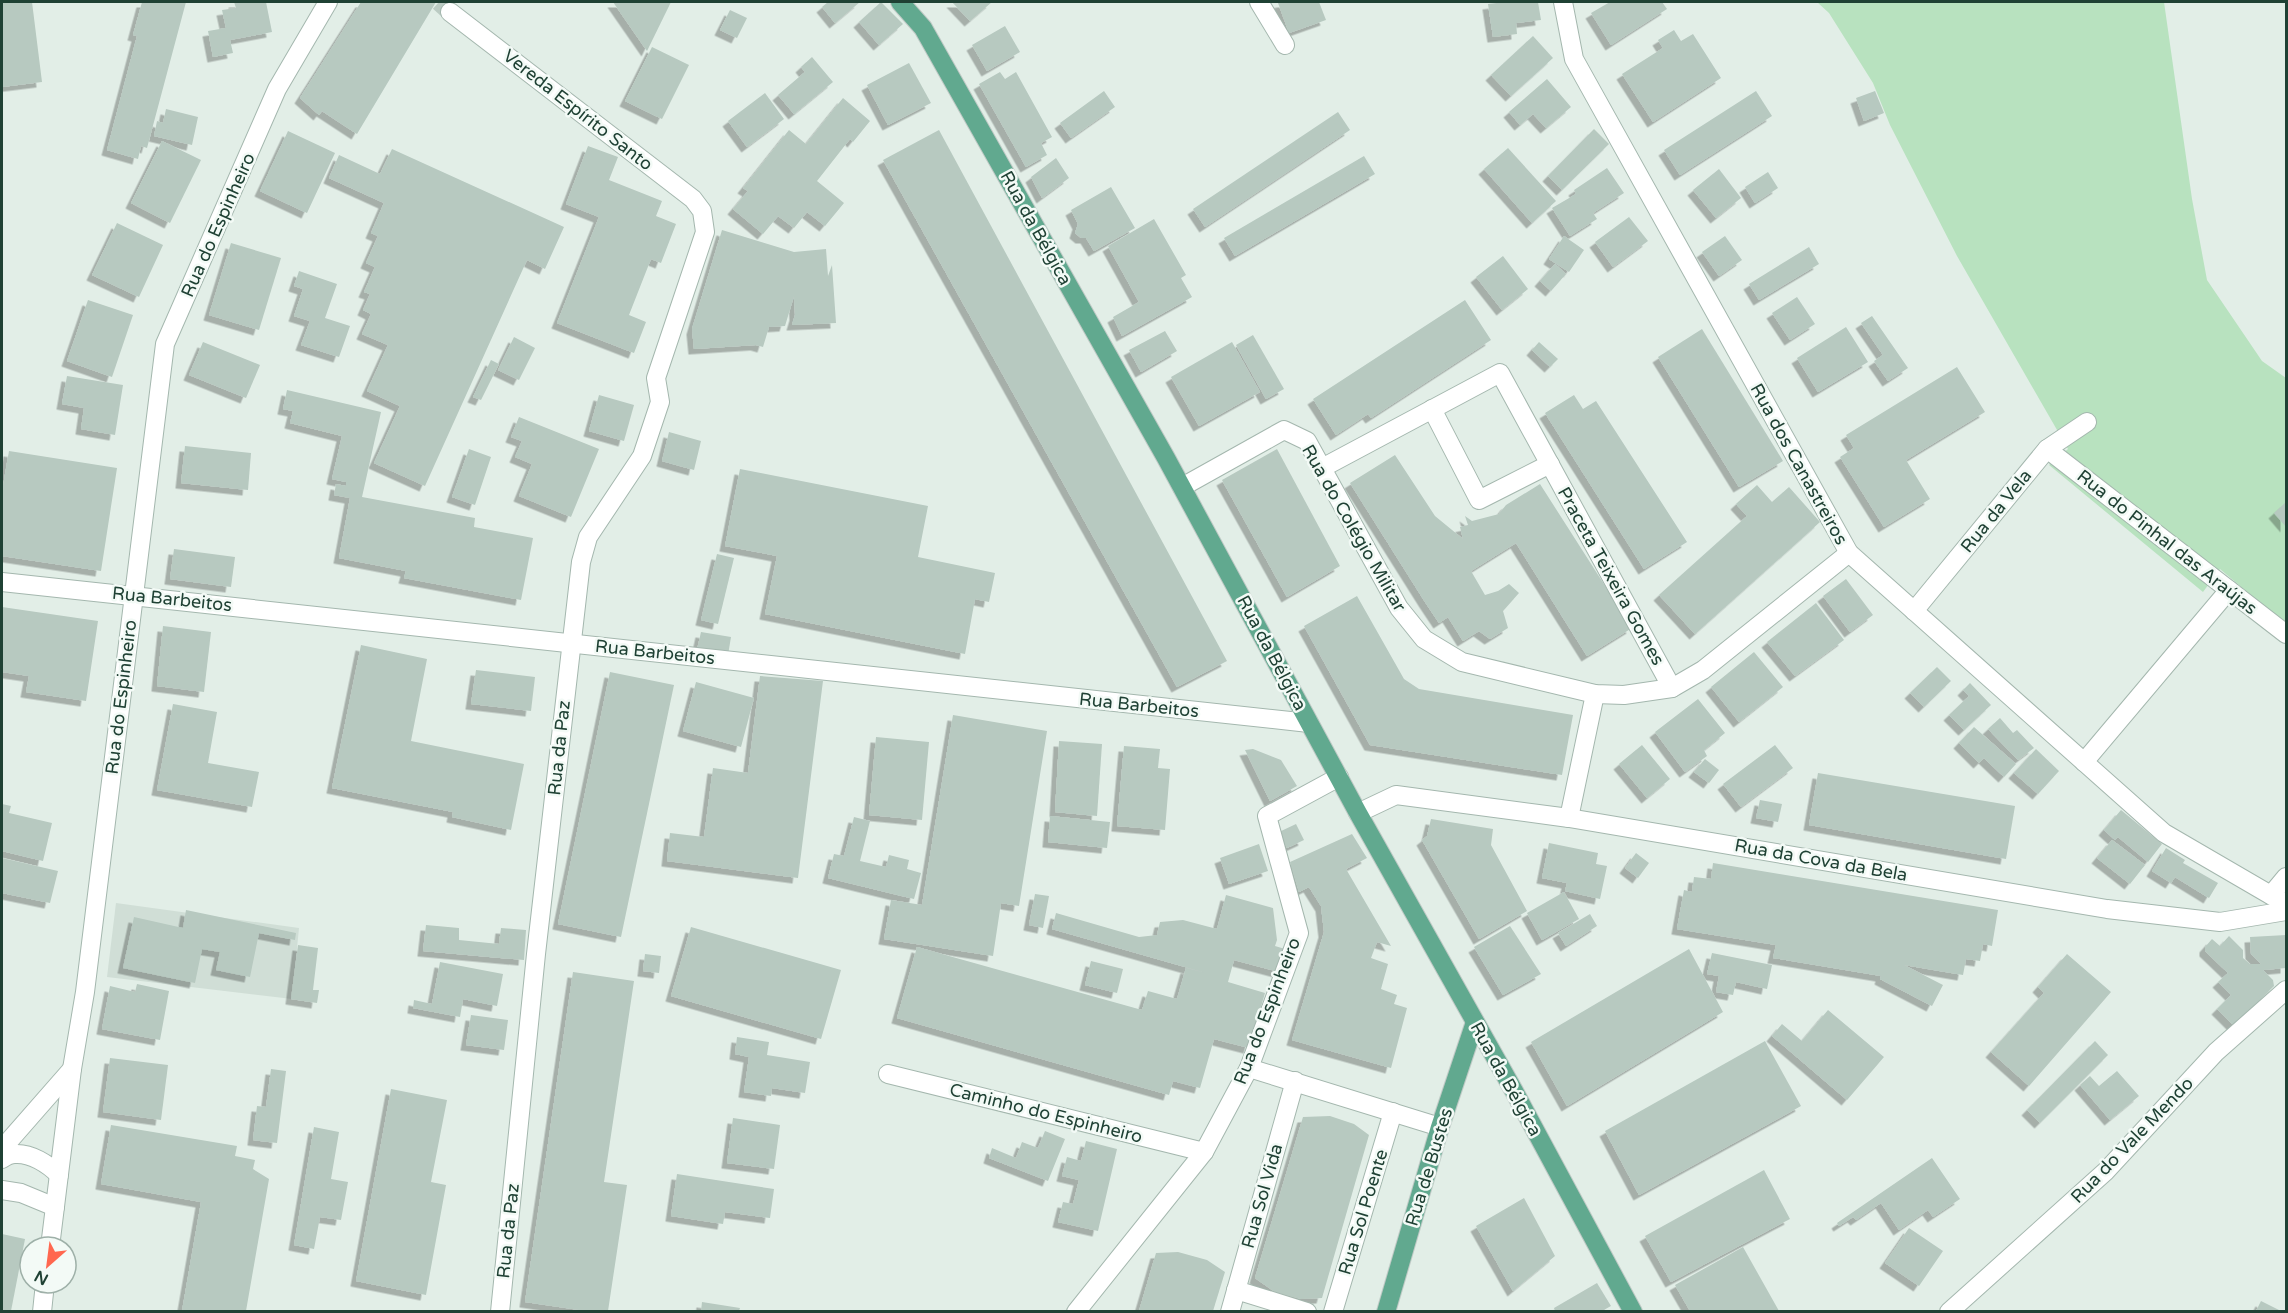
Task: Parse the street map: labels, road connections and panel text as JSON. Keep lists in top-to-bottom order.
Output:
{
  "streets": {
    "main road": ["Rua da Bélgica", "Rua de Bustes"],
    "street": [
      "Vereda Espírito Santo",
      "Rua do Espinheiro",
      "Rua dos Canastreiros",
      "Rua da Vela",
      "Rua do Colégio Militar",
      "Rua do Pinhal das Araújas",
      "Praceta Teixeira Gomes",
      "Rua Barbeitos",
      "Rua da Paz",
      "Rua da Cova da Bela",
      "Caminho do Espinheiro",
      "Rua do Vale Mendo",
      "Rua Sol Vida",
      "Rua Sol Poente"
    ]
  },
  "crossings": [
    ["Vereda Espírito Santo", "Rua da Paz"],
    ["Rua do Espinheiro", "Rua da Bélgica"],
    ["Rua do Espinheiro", "Rua Barbeitos"],
    ["Rua do Espinheiro", "Caminho do Espinheiro"],
    ["Rua da Bélgica", "Rua do Colégio Militar"],
    ["Rua da Bélgica", "Rua Barbeitos"],
    ["Rua da Bélgica", "Rua da Cova da Bela"],
    ["Rua da Bélgica", "Rua de Bustes"],
    ["Rua dos Canastreiros", "Rua da Vela"],
    ["Rua dos Canastreiros", "Rua do Colégio Militar"],
    ["Rua da Vela", "Rua do Pinhal das Araújas"],
    ["Rua do Colégio Militar", "Praceta Teixeira Gomes"],
    ["Rua Barbeitos", "Rua da Paz"]
  ],
  "north": "bottom left"
}
